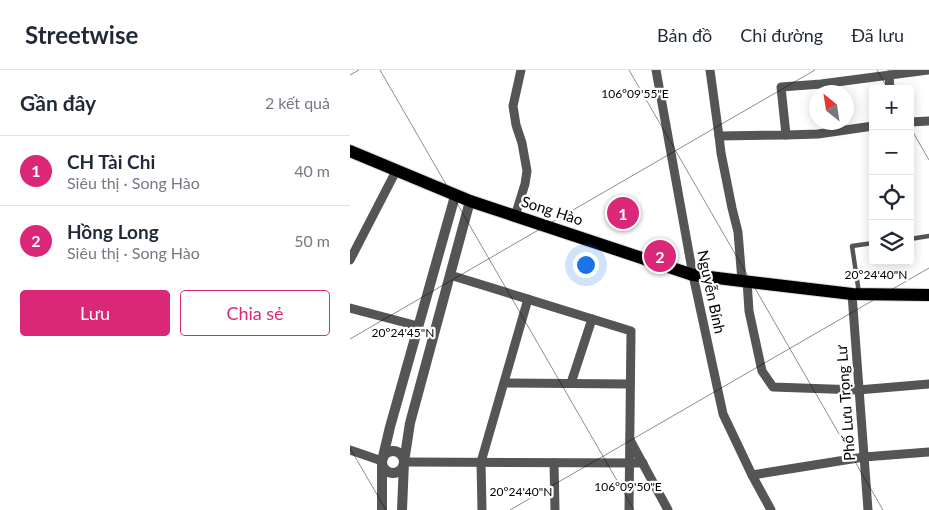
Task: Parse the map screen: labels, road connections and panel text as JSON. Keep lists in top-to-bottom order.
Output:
{
  "streets": {
    "main road": ["Song Hào"],
    "street": ["Nguyễn Bính", "Phố Lưu Trọng Lư"]
  },
  "crossings": [
    ["Song Hào", "Nguyễn Bính"],
    ["Song Hào", "Phố Lưu Trọng Lư"]
  ],
  "north": "top left",
  "page": {
    "header": "Streetwise",
    "nav": ["Bản đồ", "Chỉ đường", "Đã lưu"],
    "heading": ["Gần đây", "2 kết quả"],
    "map_buttons": ["+", "−"],
    "list": [
      {
        "mark": "1",
        "name": "CH Tài Chi",
        "note": "Siêu thị · Song Hào",
        "value": "40 m"
      },
      {
        "mark": "2",
        "name": "Hồng Long",
        "note": "Siêu thị · Song Hào",
        "value": "50 m"
      }
    ],
    "pins": ["1", "2"],
    "buttons": ["Lưu", "Chia sẻ"]
  },
  "coordinates": [
    "106°09'55\"E",
    "20°24'40\"N",
    "20°24'45\"N",
    "106°09'50\"E"
  ]
}
